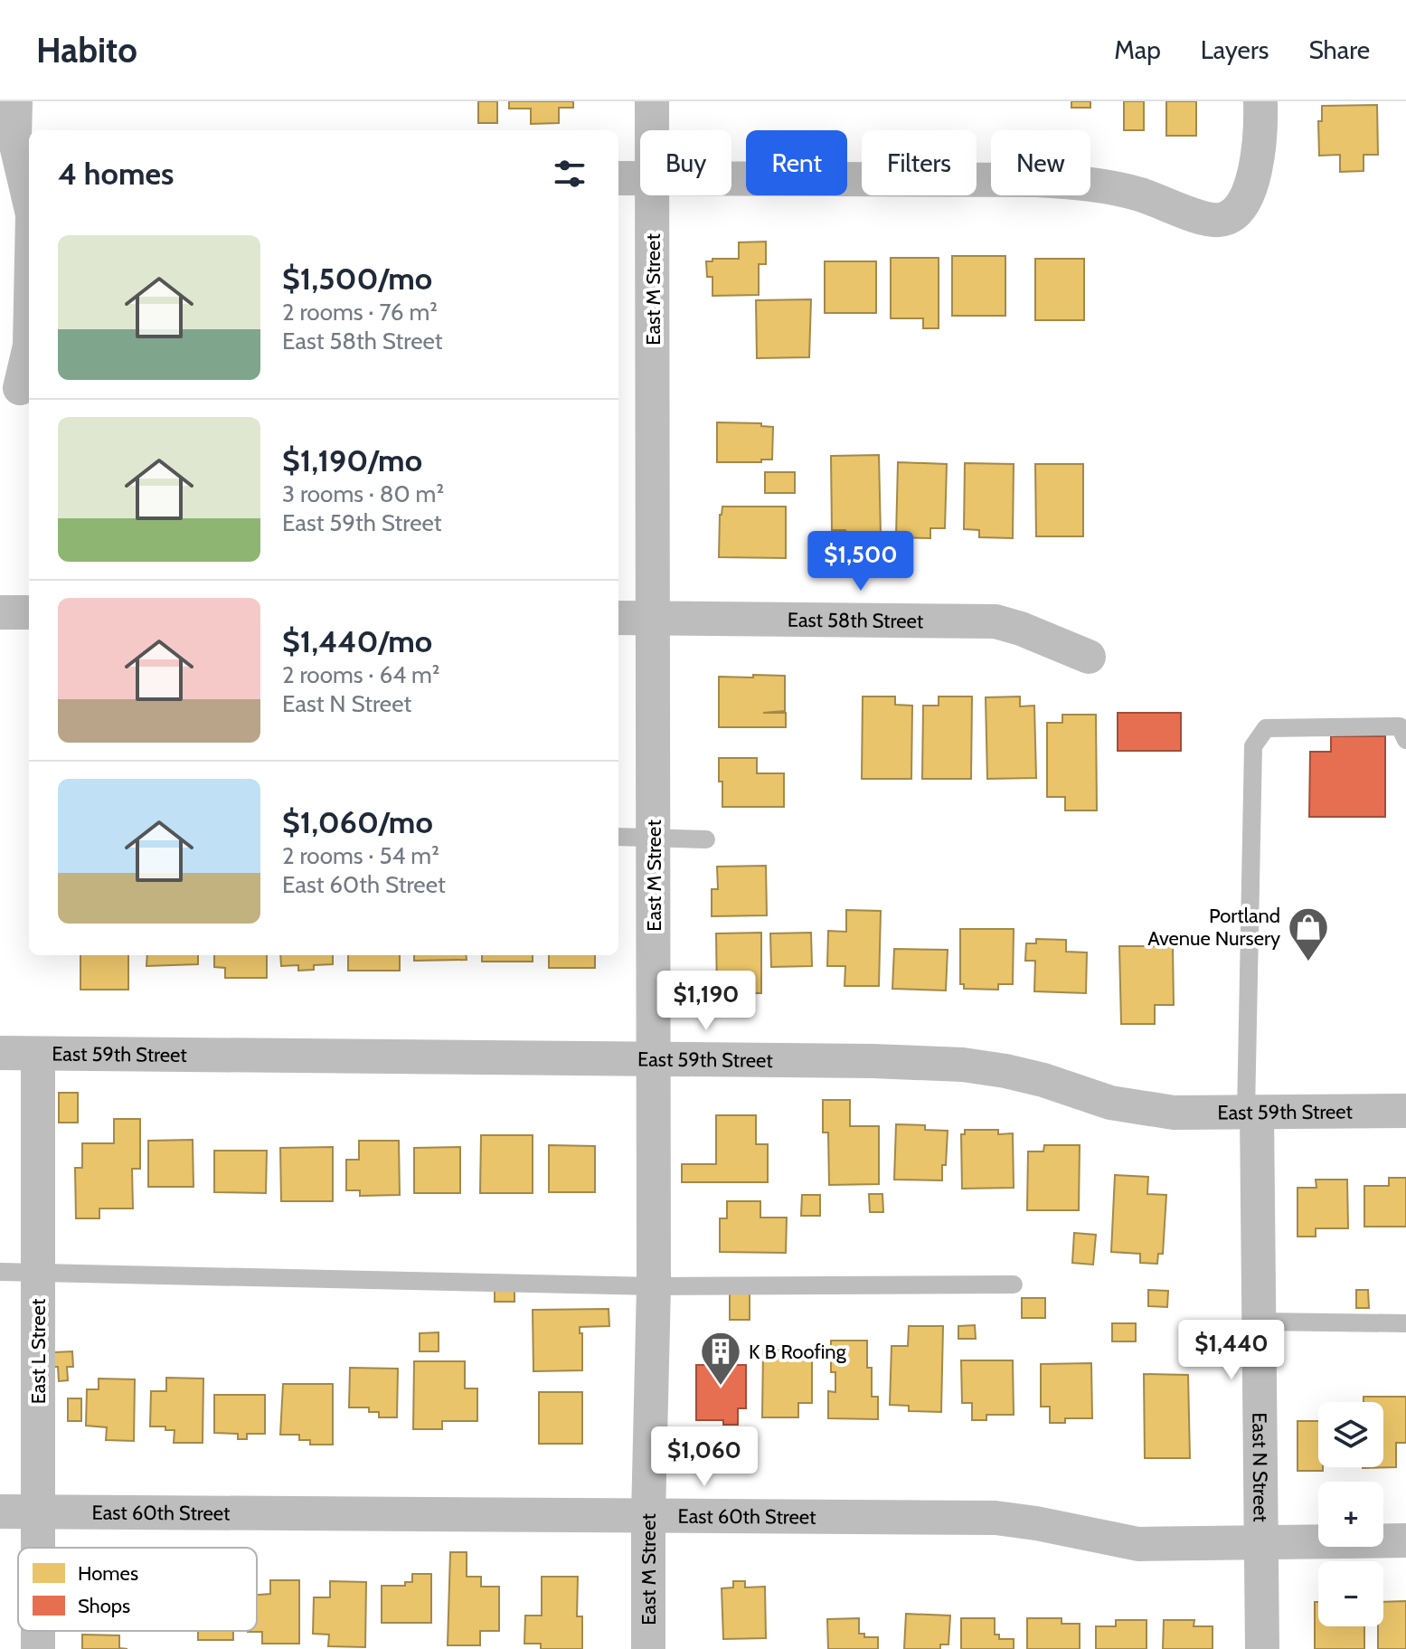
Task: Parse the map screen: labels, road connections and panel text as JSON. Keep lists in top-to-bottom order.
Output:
{
  "streets": {
    "street": [
      "East M Street",
      "East 58th Street",
      "East 59th Street",
      "East L Street",
      "East N Street",
      "East 60th Street"
    ]
  },
  "crossings": [
    ["East M Street", "East 58th Street"],
    ["East M Street", "East 59th Street"],
    ["East M Street", "East 60th Street"],
    ["East 59th Street", "East L Street"],
    ["East 59th Street", "East N Street"],
    ["East L Street", "East 60th Street"],
    ["East N Street", "East 60th Street"]
  ],
  "places": {
    "shop": ["Portland Avenue Nursery"],
    "building": ["K B Roofing"]
  },
  "legend": ["Homes", "Shops"],
  "page": {
    "header": "Habito",
    "nav": ["Map", "Layers", "Share"],
    "chip": [
      "Buy",
      "Rent",
      "Filters",
      "New"
    ],
    "heading": "4 homes",
    "list": [
      {
        "name": "$1,500/mo",
        "note": "2 rooms · 76 m² · East 58th Street"
      },
      {
        "name": "$1,190/mo",
        "note": "3 rooms · 80 m² · East 59th Street"
      },
      {
        "name": "$1,440/mo",
        "note": "2 rooms · 64 m² · East N Street"
      },
      {
        "name": "$1,060/mo",
        "note": "2 rooms · 54 m² · East 60th Street"
      }
    ],
    "price": [
      "$1,500",
      "$1,190",
      "$1,440",
      "$1,060"
    ],
    "map_buttons": ["+", "−"]
  }
}
